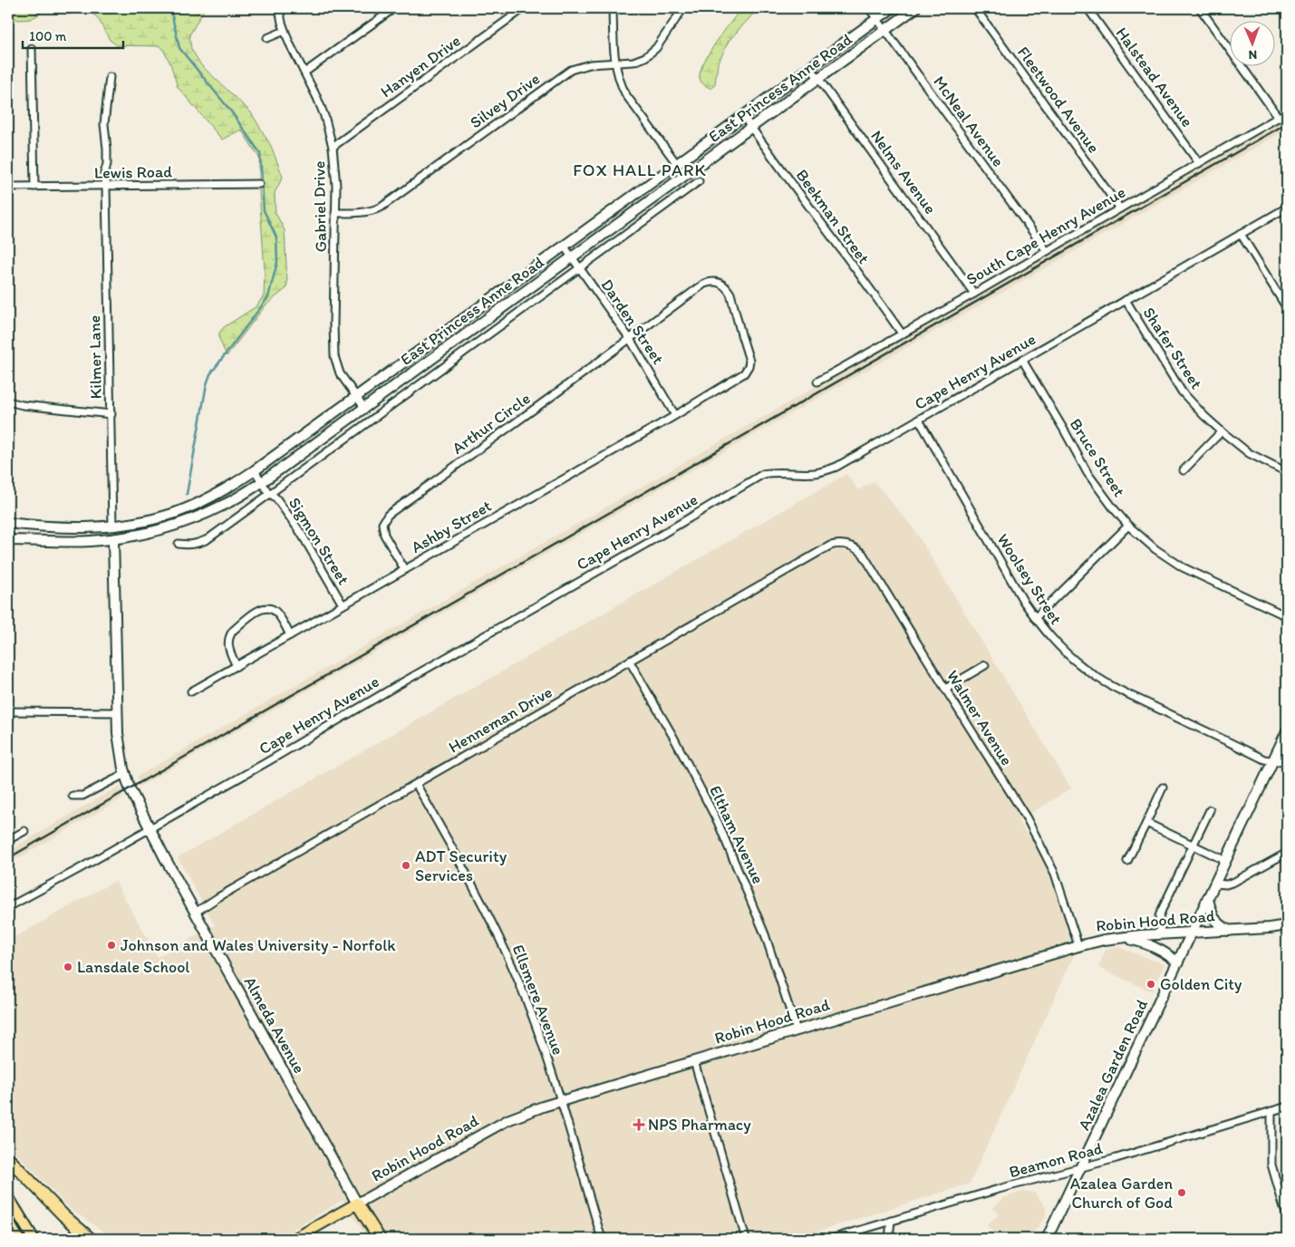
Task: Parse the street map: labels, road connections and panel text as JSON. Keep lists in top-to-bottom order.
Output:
{
  "streets": {
    "main road": [
      "East Princess Anne Road",
      "Kilmer Lane",
      "Robin Hood Road",
      "Almeda Avenue",
      "Azalea Garden Road"
    ],
    "street": [
      "Hanyen Drive",
      "Halstead Avenue",
      "Fleetwood Avenue",
      "Silvey Drive",
      "McNeal Avenue",
      "Lewis Road",
      "Nelms Avenue",
      "Gabriel Drive",
      "Beekman Street",
      "South Cape Henry Avenue",
      "Darden Street",
      "Shafer Street",
      "Cape Henry Avenue",
      "Arthur Circle",
      "Bruce Street",
      "Ashby Street",
      "Sigmon Street",
      "Woolsey Street",
      "Walmer Avenue",
      "Henneman Drive",
      "Eltham Avenue",
      "Ellsmere Avenue",
      "Beamon Road"
    ]
  },
  "crossings": [
    ["Hanyen Drive", "Gabriel Drive"],
    ["Halstead Avenue", "South Cape Henry Avenue"],
    ["East Princess Anne Road", "McNeal Avenue"],
    ["East Princess Anne Road", "Nelms Avenue"],
    ["East Princess Anne Road", "Gabriel Drive"],
    ["East Princess Anne Road", "Beekman Street"],
    ["East Princess Anne Road", "Darden Street"],
    ["East Princess Anne Road", "Kilmer Lane"],
    ["East Princess Anne Road", "Sigmon Street"],
    ["Fleetwood Avenue", "South Cape Henry Avenue"],
    ["Silvey Drive", "Gabriel Drive"],
    ["McNeal Avenue", "South Cape Henry Avenue"],
    ["Lewis Road", "Kilmer Lane"],
    ["Nelms Avenue", "South Cape Henry Avenue"],
    ["Beekman Street", "South Cape Henry Avenue"],
    ["Darden Street", "Arthur Circle"],
    ["Darden Street", "Ashby Street"],
    ["Shafer Street", "Cape Henry Avenue"],
    ["Kilmer Lane", "Almeda Avenue"],
    ["Cape Henry Avenue", "Bruce Street"],
    ["Cape Henry Avenue", "Woolsey Street"],
    ["Cape Henry Avenue", "Almeda Avenue"],
    ["Arthur Circle", "Ashby Street"],
    ["Ashby Street", "Sigmon Street"],
    ["Woolsey Street", "Azalea Garden Road"],
    ["Walmer Avenue", "Henneman Drive"],
    ["Walmer Avenue", "Robin Hood Road"],
    ["Henneman Drive", "Eltham Avenue"],
    ["Henneman Drive", "Ellsmere Avenue"],
    ["Henneman Drive", "Almeda Avenue"],
    ["Eltham Avenue", "Robin Hood Road"],
    ["Robin Hood Road", "Ellsmere Avenue"],
    ["Robin Hood Road", "Almeda Avenue"],
    ["Robin Hood Road", "Azalea Garden Road"],
    ["Azalea Garden Road", "Beamon Road"]
  ],
  "districts": ["FOX HALL PARK"],
  "places": {
    "other": [
      "ADT Security Services",
      "Johnson and Wales University - Norfolk",
      "Lansdale School",
      "Golden City",
      "Azalea Garden Church of God"
    ],
    "health": ["NPS Pharmacy"]
  },
  "scale_bar": "100 m",
  "north": "bottom"
}
